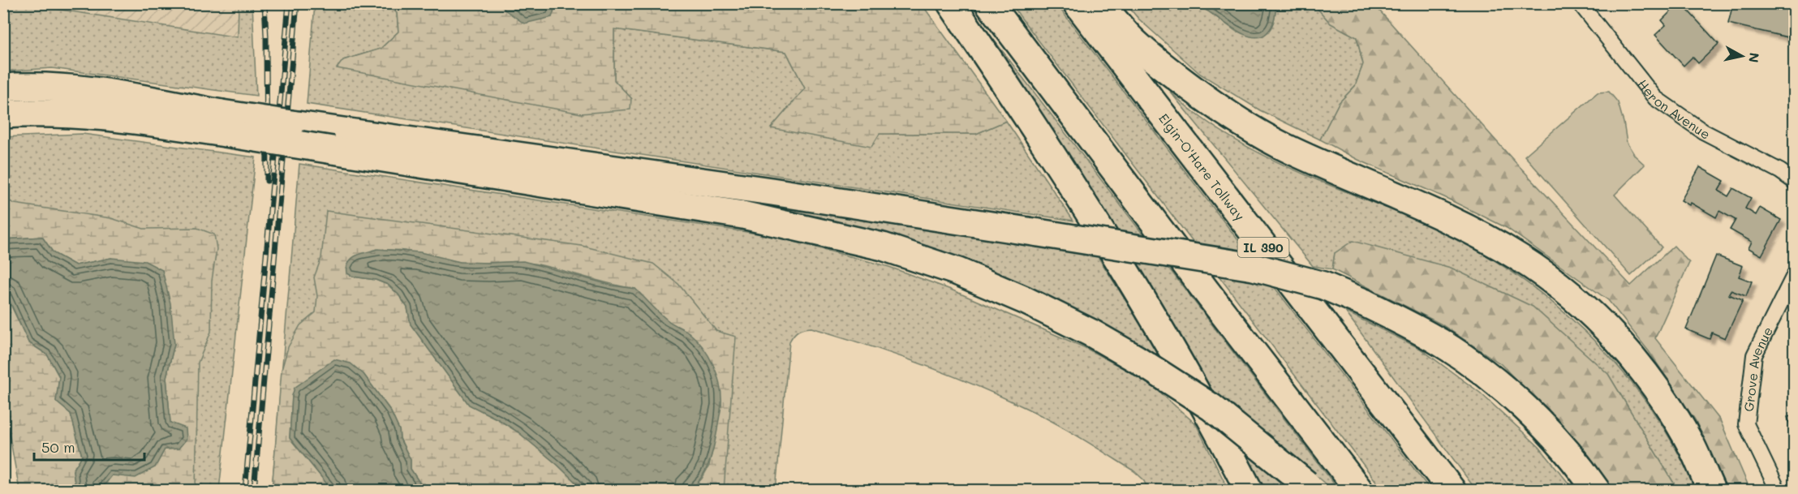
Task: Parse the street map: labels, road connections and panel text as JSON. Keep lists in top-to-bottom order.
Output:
{
  "streets": {
    "highway": ["Elgin-O'Hare Tollway", "IL 390"],
    "street": ["Heron Avenue", "Grove Avenue"]
  },
  "scale_bar": "50 m",
  "north": "right"
}
